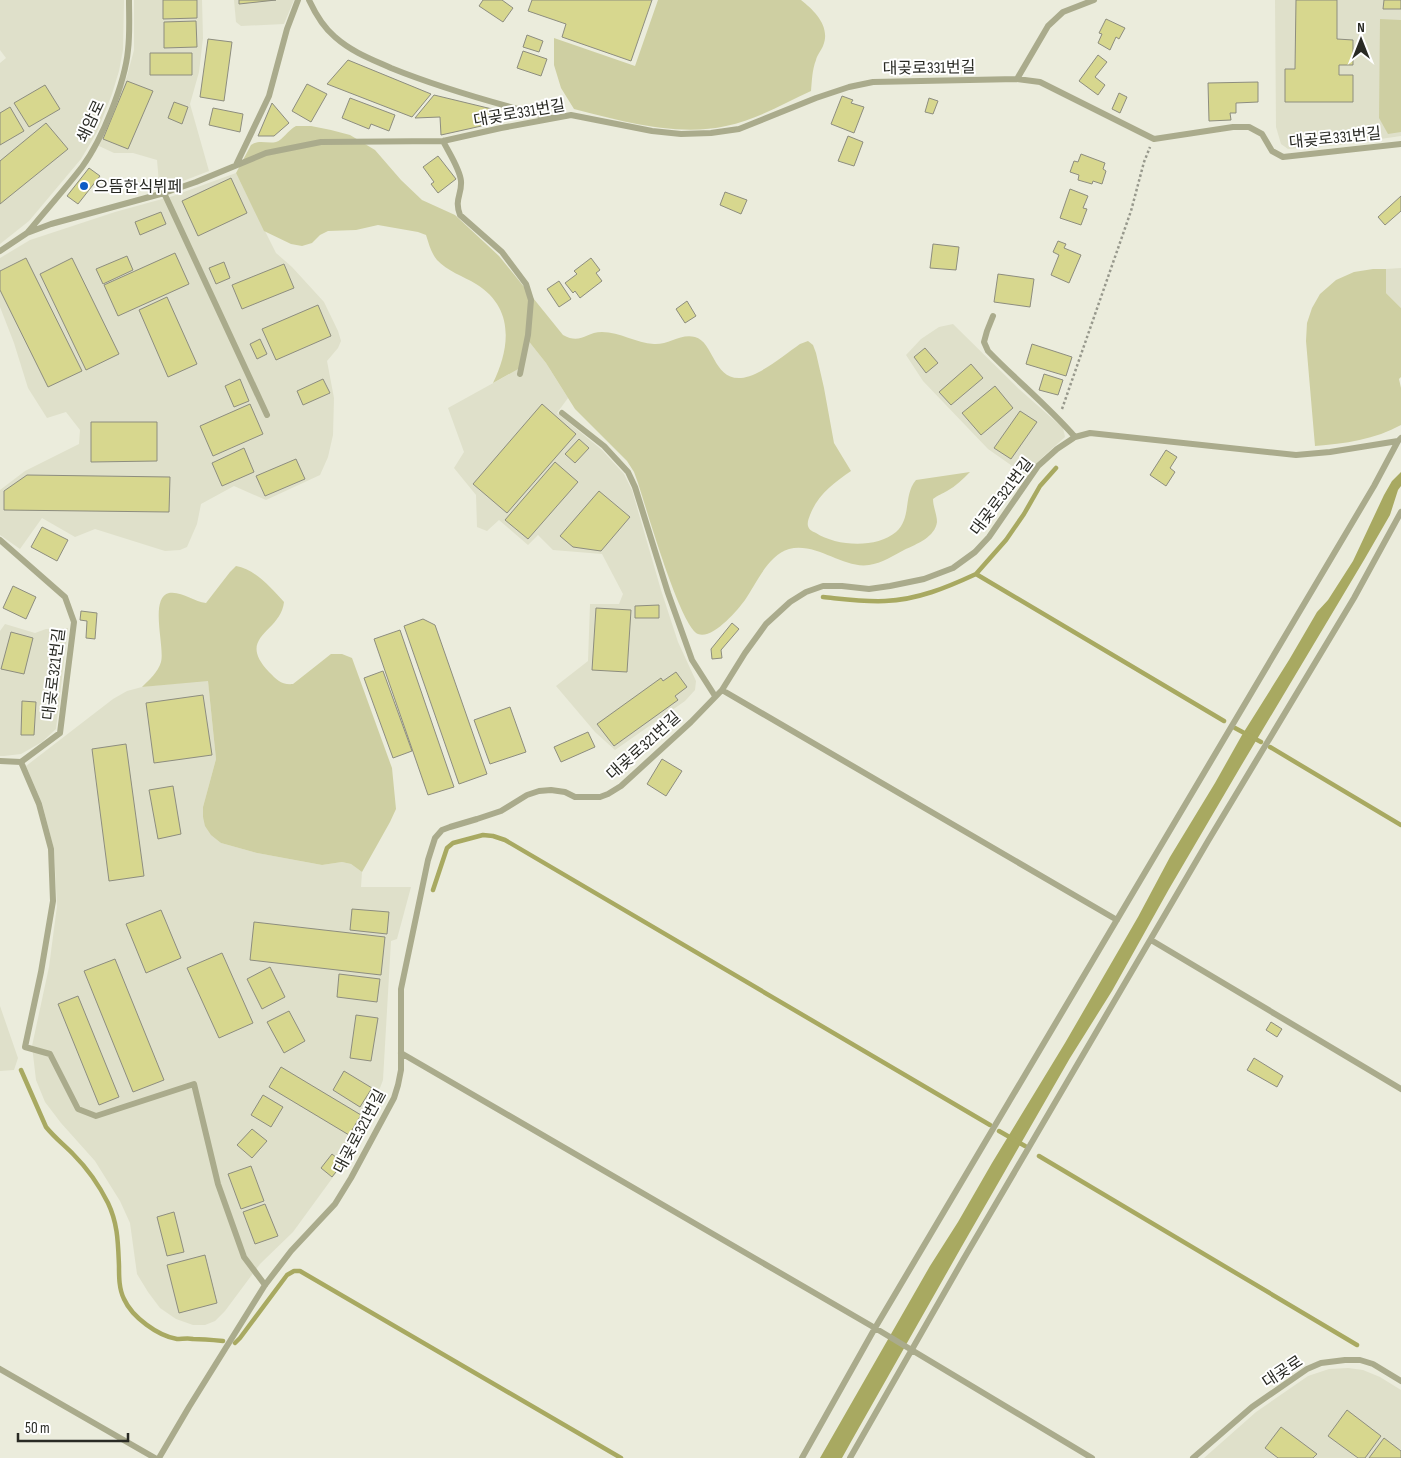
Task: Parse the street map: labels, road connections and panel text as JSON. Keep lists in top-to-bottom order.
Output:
{
  "streets": {
    "lane": [
      "대곶로331번길",
      "쇄암로",
      "대곶로321번길",
      "대곶로"
    ]
  },
  "crossings": [
    ["대곶로331번길", "쇄암로"]
  ],
  "places": ["으뜸한식뷔페"],
  "scale_bar": "50 m",
  "north": "top"
}
